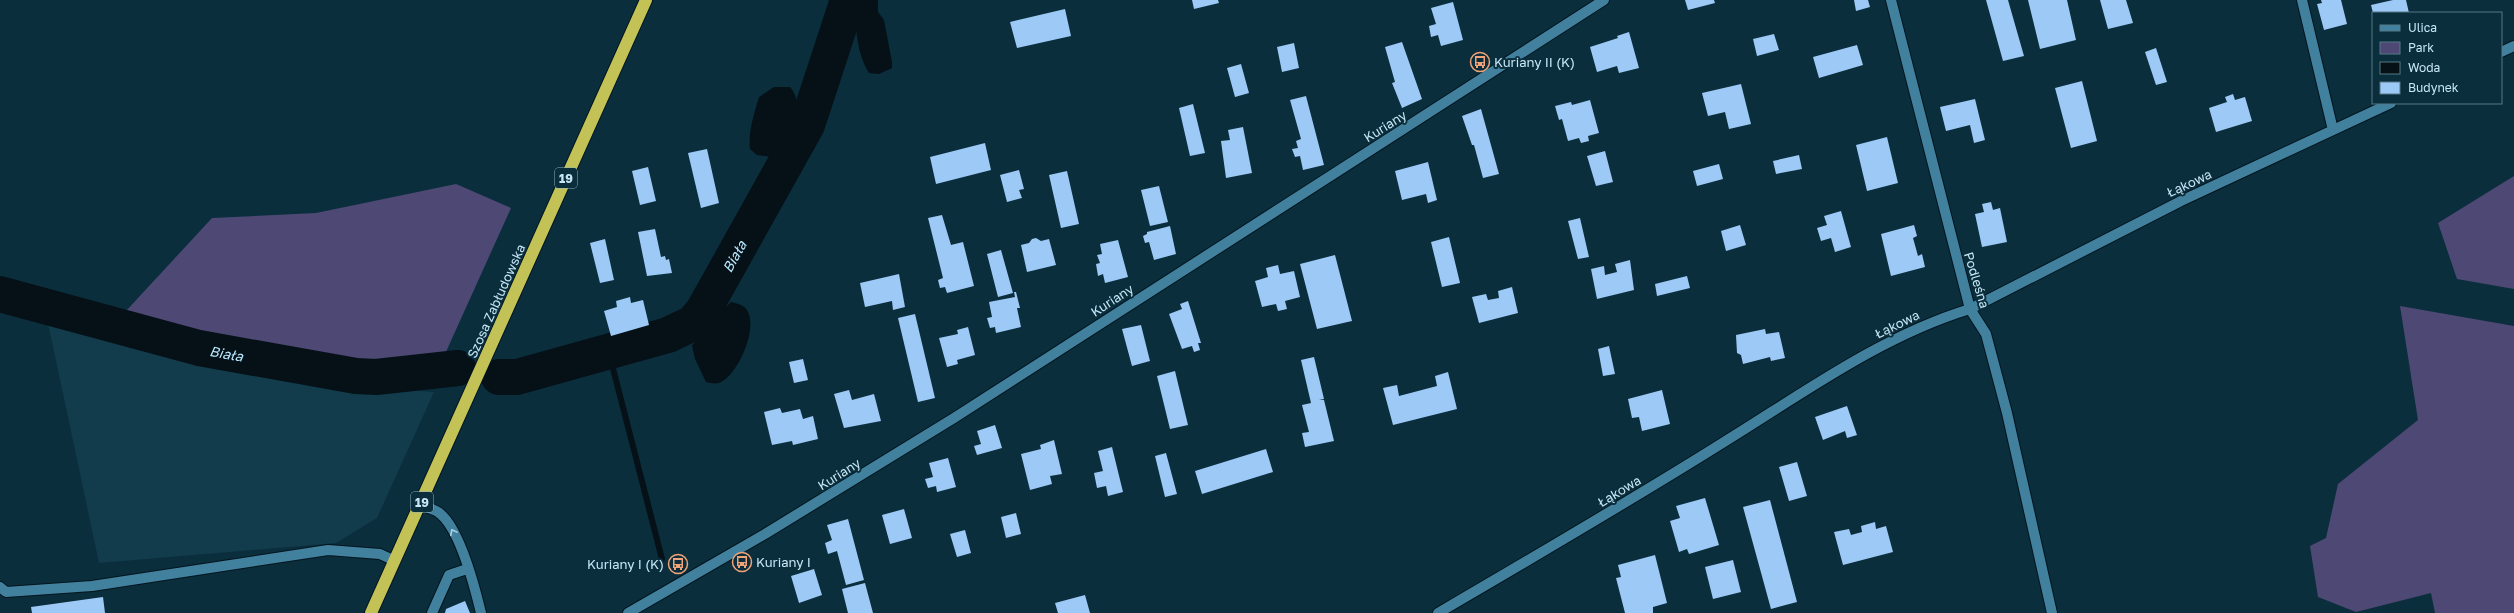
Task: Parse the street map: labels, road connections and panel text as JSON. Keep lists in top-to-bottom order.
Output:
{
  "streets": {
    "highway": ["19", "Szosa Zabłudowska"],
    "street": ["Kuriany", "Łąkowa", "Podleśna"]
  },
  "crossings": [
    ["Łąkowa", "Podleśna"]
  ],
  "water": ["Biała"],
  "places": {
    "bus stop": ["Kuriany II (K)", "Kuriany I", "Kuriany I (K)"]
  },
  "legend": [
    "Ulica",
    "Park",
    "Woda",
    "Budynek"
  ]
}
